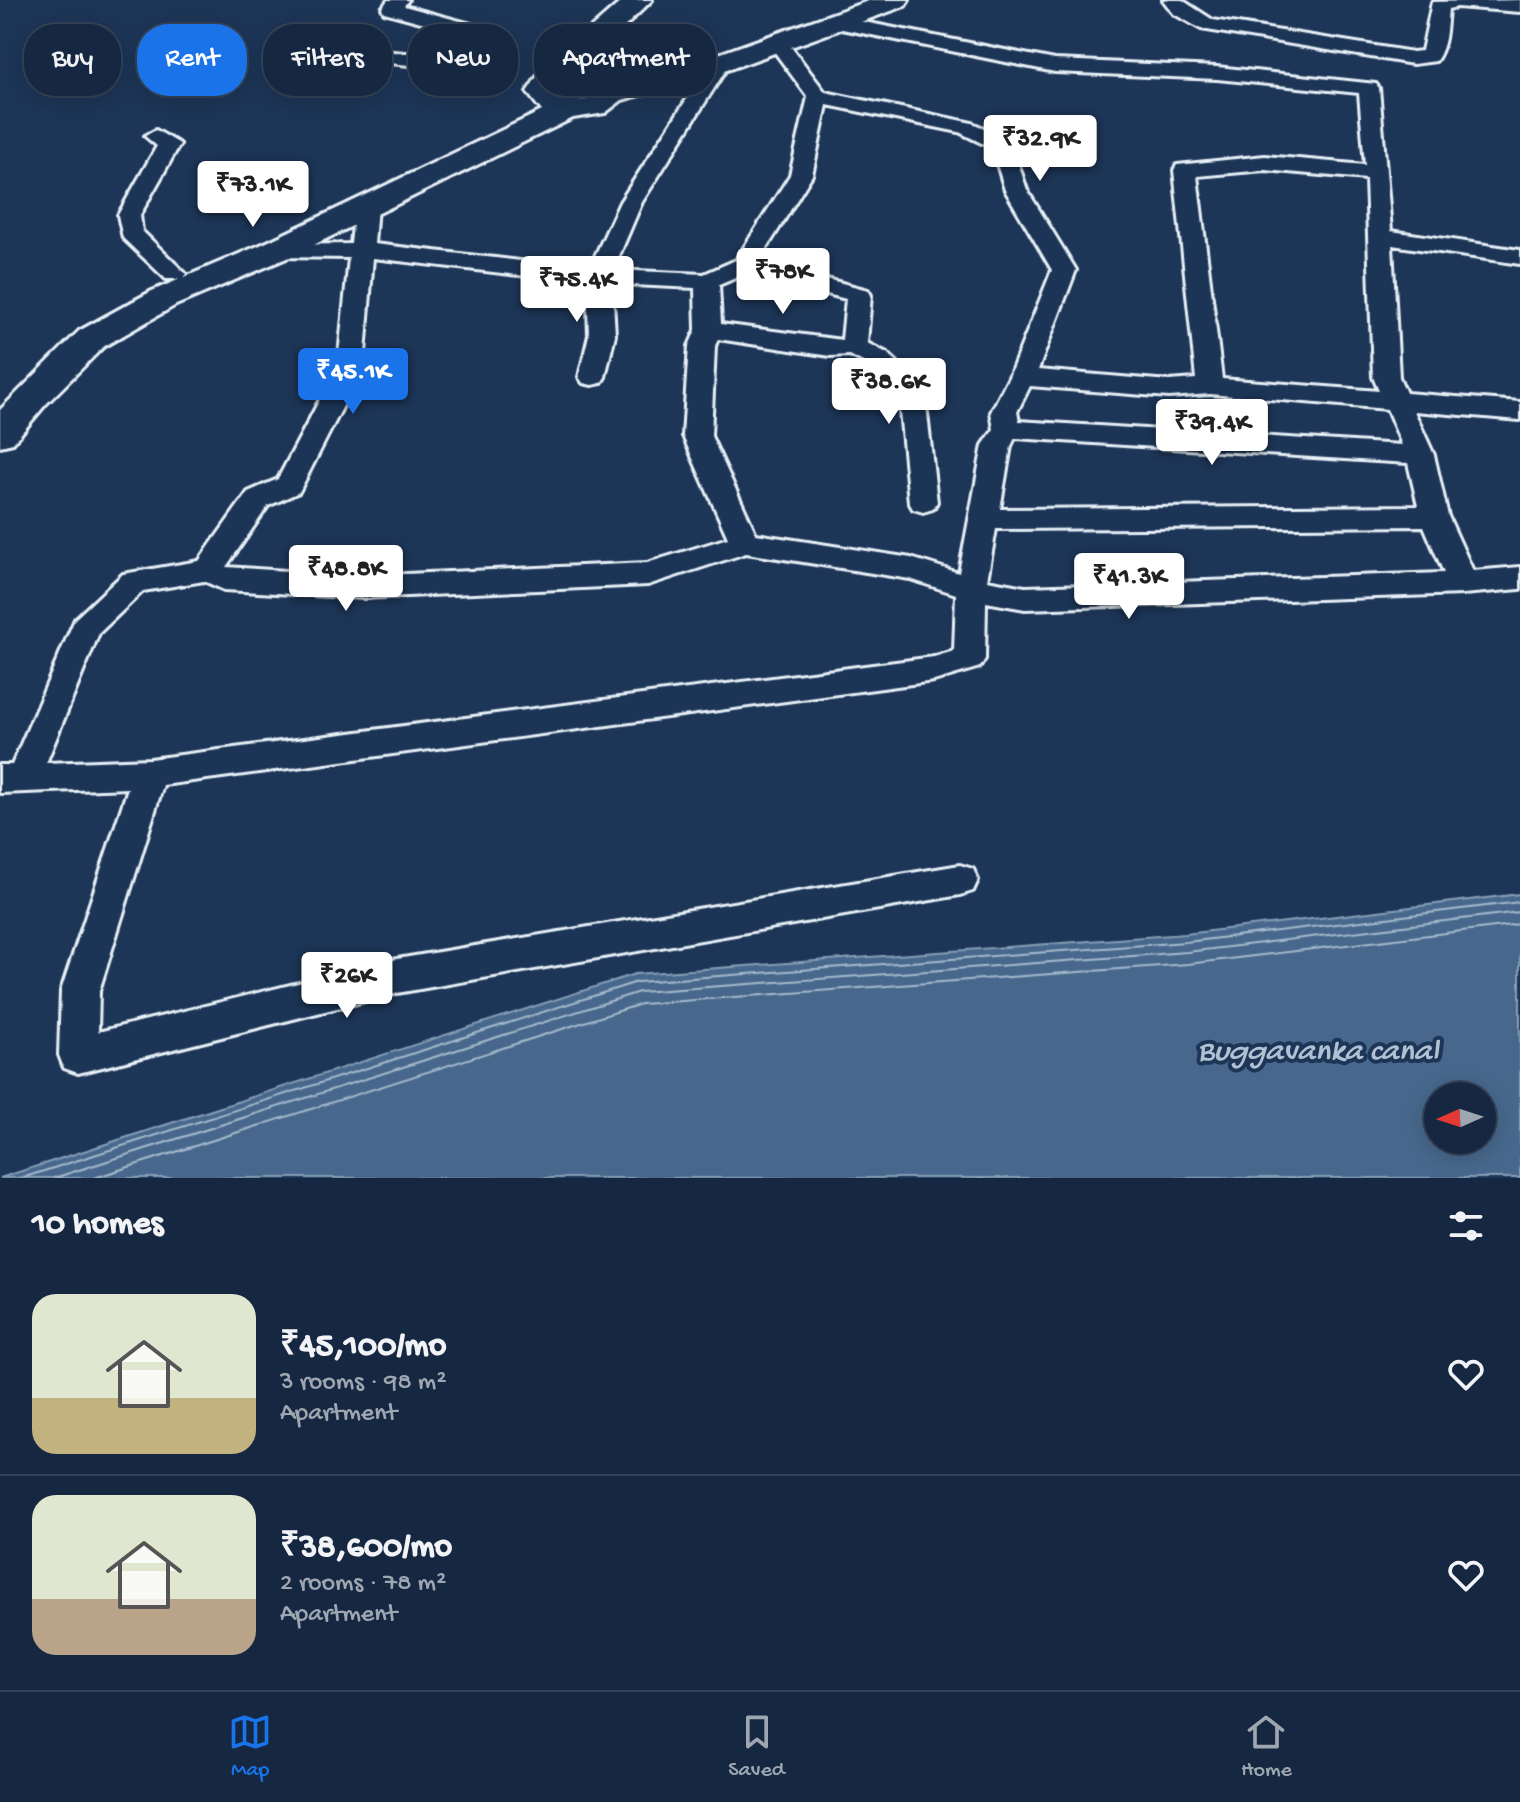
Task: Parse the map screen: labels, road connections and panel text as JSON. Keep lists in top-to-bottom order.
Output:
{
  "water": ["Buggavanka canal"],
  "north": "left",
  "page": {
    "chip": [
      "Buy",
      "Rent",
      "Filters",
      "New",
      "Apartment"
    ],
    "price": [
      "₹32.9K",
      "₹73.1K",
      "₹78K",
      "₹75.4K",
      "₹45.1K",
      "₹38.6K",
      "₹39.4K",
      "₹48.8K",
      "₹41.3K",
      "₹26K"
    ],
    "heading": "10 homes",
    "list": [
      {
        "name": "₹45,100/mo",
        "note": "3 rooms · 98 m² · Apartment"
      },
      {
        "name": "₹38,600/mo",
        "note": "2 rooms · 78 m² · Apartment"
      }
    ],
    "tabs": ["Map", "Saved", "Home"]
  }
}
